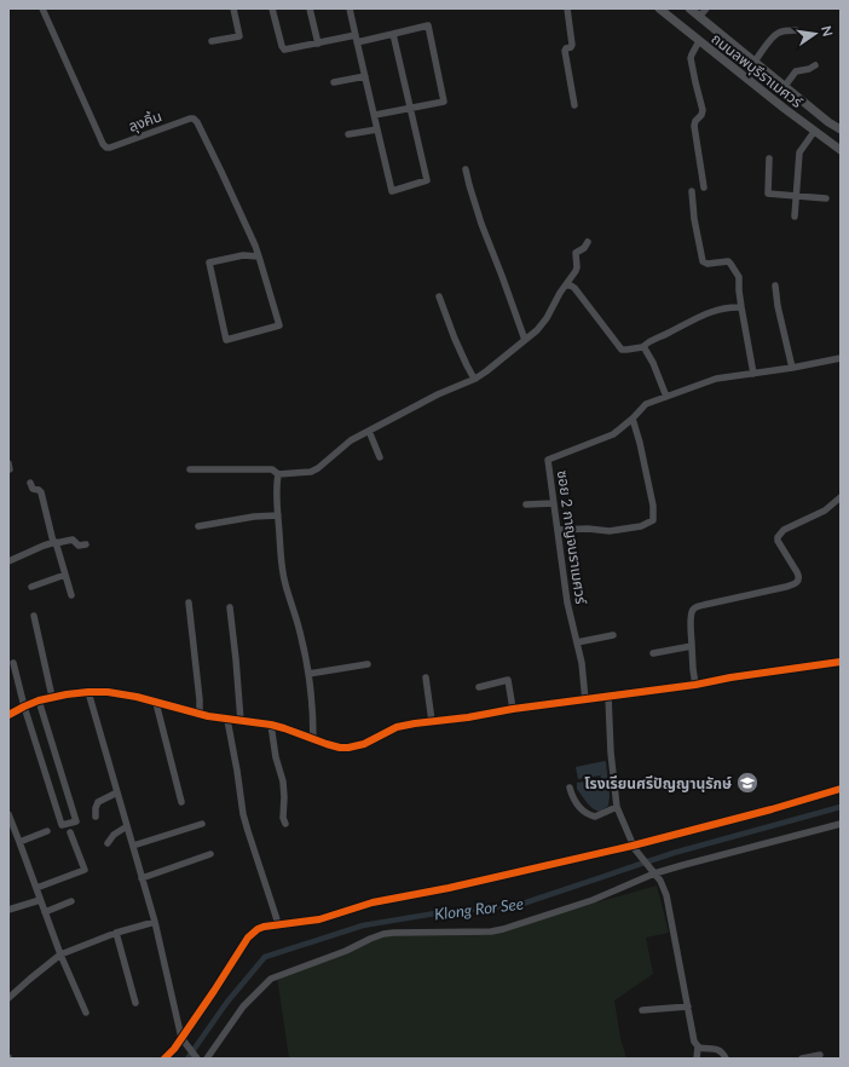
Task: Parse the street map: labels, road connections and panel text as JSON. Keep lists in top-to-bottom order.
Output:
{
  "streets": {
    "main road": ["ถนนลพบุรีราเมศวร์"],
    "street": ["ลุงคิ้น", "ซอย 2 กาญจนราเมศวร์"]
  },
  "water": ["Klong Ror See"],
  "places": {
    "school or university": ["โรงเรียนศรีปัญญานุรักษ์"]
  },
  "north": "right"
}
